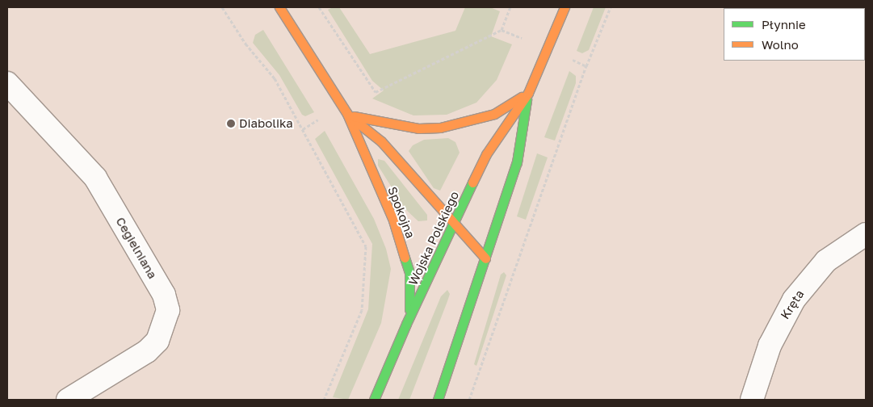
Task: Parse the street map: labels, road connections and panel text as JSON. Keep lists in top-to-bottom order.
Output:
{
  "streets": {
    "main road": ["Spokojna", "Wojska Polskiego"],
    "street": ["Cegielniana", "Kręta"]
  },
  "crossings": [
    ["Spokojna", "Wojska Polskiego"]
  ],
  "places": ["Diabolika"],
  "legend": ["Płynnie", "Wolno"]
}
